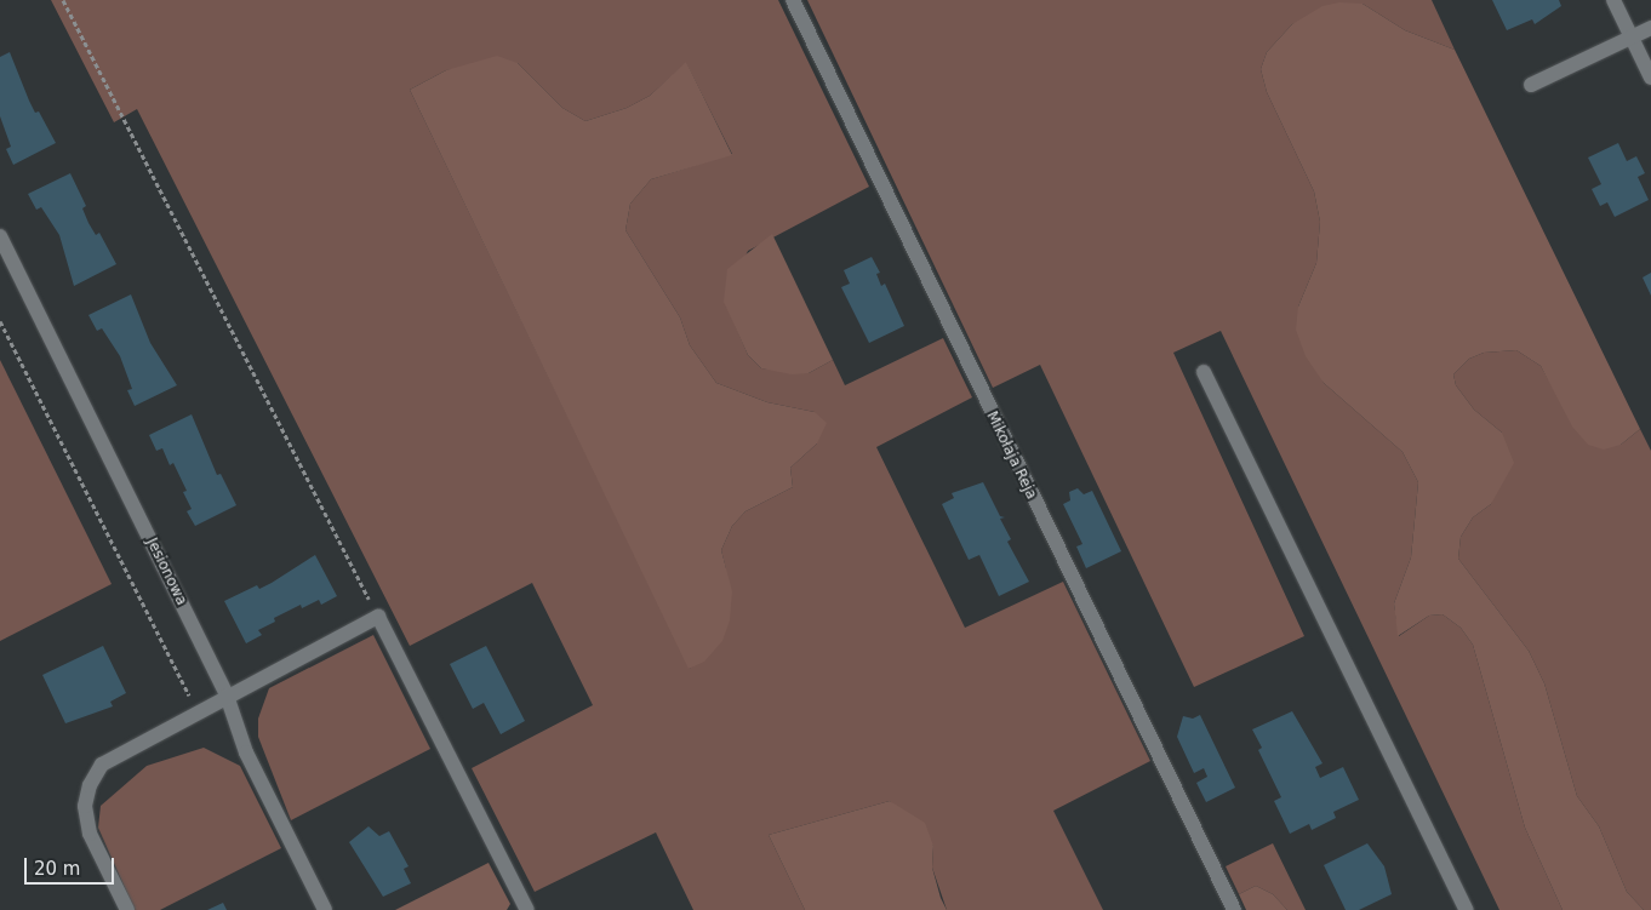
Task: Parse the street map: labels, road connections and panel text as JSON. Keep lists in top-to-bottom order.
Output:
{
  "streets": {
    "street": ["Mikołaja Reja", "Jesionowa"]
  },
  "scale_bar": "20 m"
}
